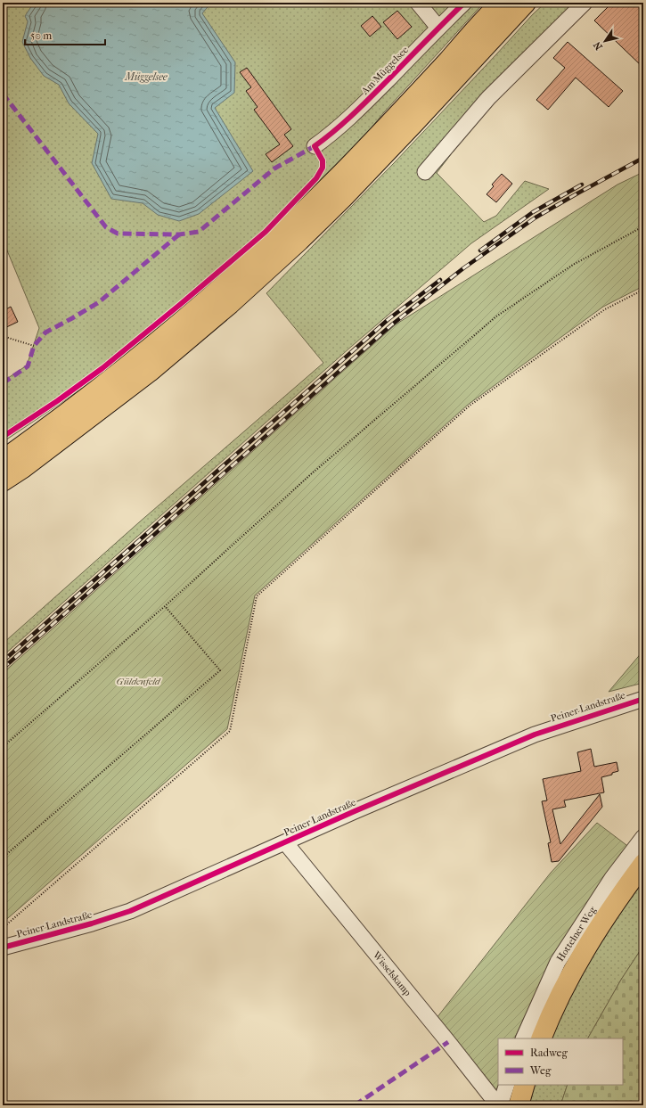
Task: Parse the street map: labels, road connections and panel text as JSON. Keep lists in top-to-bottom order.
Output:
{
  "streets": {
    "street": [
      "Am Müggelsee",
      "Peiner Landstraße",
      "Hottelner Weg",
      "Wisselskamp"
    ]
  },
  "crossings": [
    ["Peiner Landstraße", "Wisselskamp"]
  ],
  "water": ["Müggelsee"],
  "parks": ["Güldenfeld"],
  "legend": ["Radweg", "Weg"],
  "scale_bar": "50 m",
  "north": "bottom left"
}
